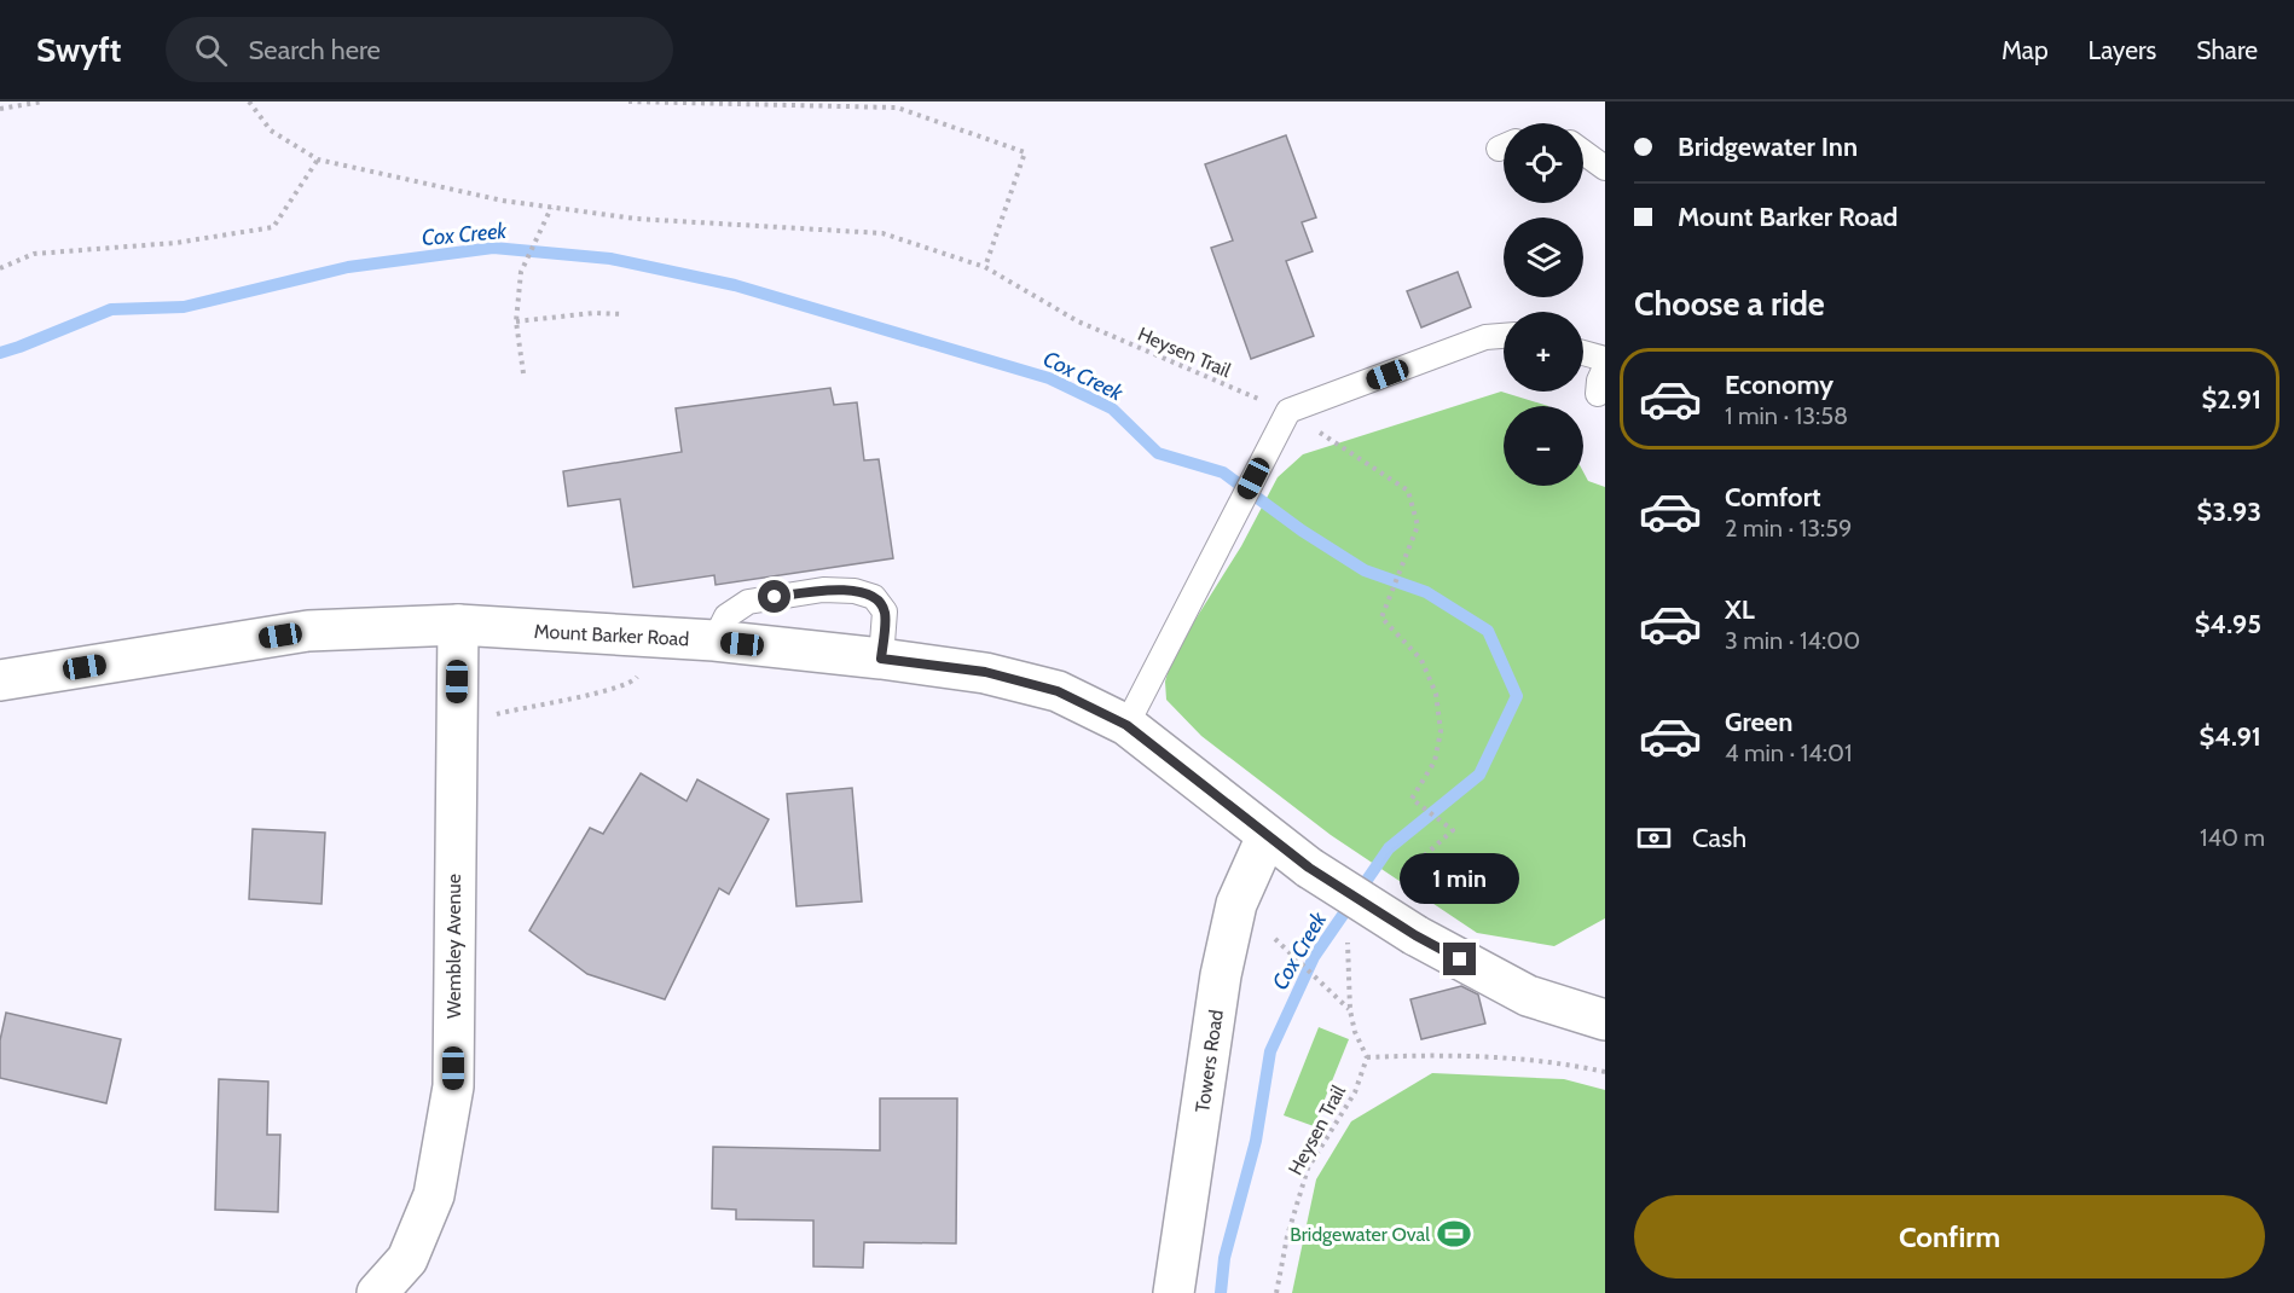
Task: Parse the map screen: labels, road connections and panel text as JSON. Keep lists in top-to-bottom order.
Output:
{
  "streets": {
    "main road": ["Mount Barker Road", "Wembley Avenue", "Towers Road"],
    "path": ["Heysen Trail"]
  },
  "crossings": [
    ["Mount Barker Road", "Wembley Avenue"],
    ["Mount Barker Road", "Towers Road"]
  ],
  "water": ["Cox Creek"],
  "places": {
    "sports": ["Bridgewater Oval"]
  },
  "page": {
    "header": "Swyft",
    "search": "Search here",
    "nav": ["Map", "Layers", "Share"],
    "banner": ["Bridgewater Inn", "Mount Barker Road"],
    "map_buttons": ["+", "−"],
    "heading": "Choose a ride",
    "list": [
      {
        "name": "Economy",
        "note": "1 min · 13:58",
        "value": "$2.91"
      },
      {
        "name": "Comfort",
        "note": "2 min · 13:59",
        "value": "$3.93"
      },
      {
        "name": "XL",
        "note": "3 min · 14:00",
        "value": "$4.95"
      },
      {
        "name": "Green",
        "note": "4 min · 14:01",
        "value": "$4.91"
      }
    ],
    "pay": ["Cash", "140 m"],
    "bubble": "1 min",
    "buttons": "Confirm"
  }
}
